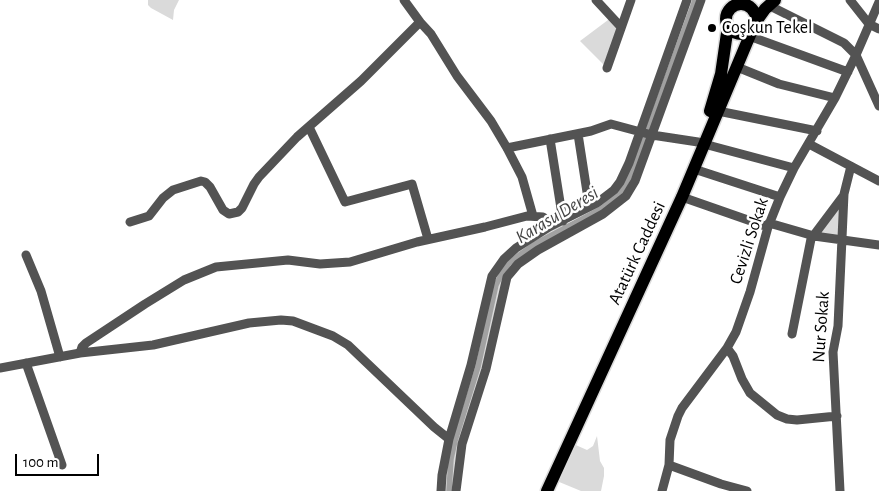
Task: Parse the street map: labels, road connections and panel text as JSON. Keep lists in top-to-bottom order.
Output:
{
  "streets": {
    "highway": ["Atatürk Caddesi"],
    "street": ["Cevizli Sokak", "Nur Sokak"]
  },
  "water": ["Karasu Deresi"],
  "places": ["Coşkun Tekel"],
  "scale_bar": "100 m"
}
